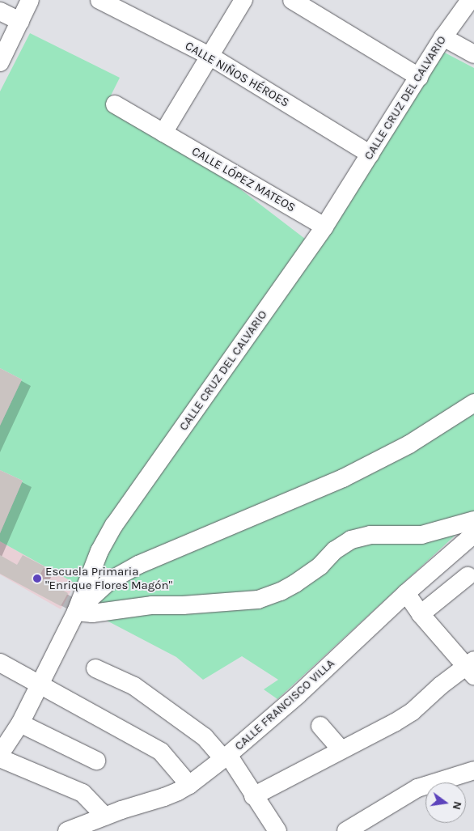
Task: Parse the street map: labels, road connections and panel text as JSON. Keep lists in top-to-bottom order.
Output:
{
  "streets": {
    "street": [
      "CALLE NIÑOS HÉROES",
      "CALLE CRUZ DEL CALVARIO",
      "CALLE LÓPEZ MATEOS",
      "CALLE FRANCISCO VILLA"
    ]
  },
  "crossings": [
    ["CALLE NIÑOS HÉROES", "CALLE CRUZ DEL CALVARIO"],
    ["CALLE CRUZ DEL CALVARIO", "CALLE LÓPEZ MATEOS"]
  ],
  "places": ["Escuela Primaria \"Enrique Flores Magón\""],
  "north": "right"
}
